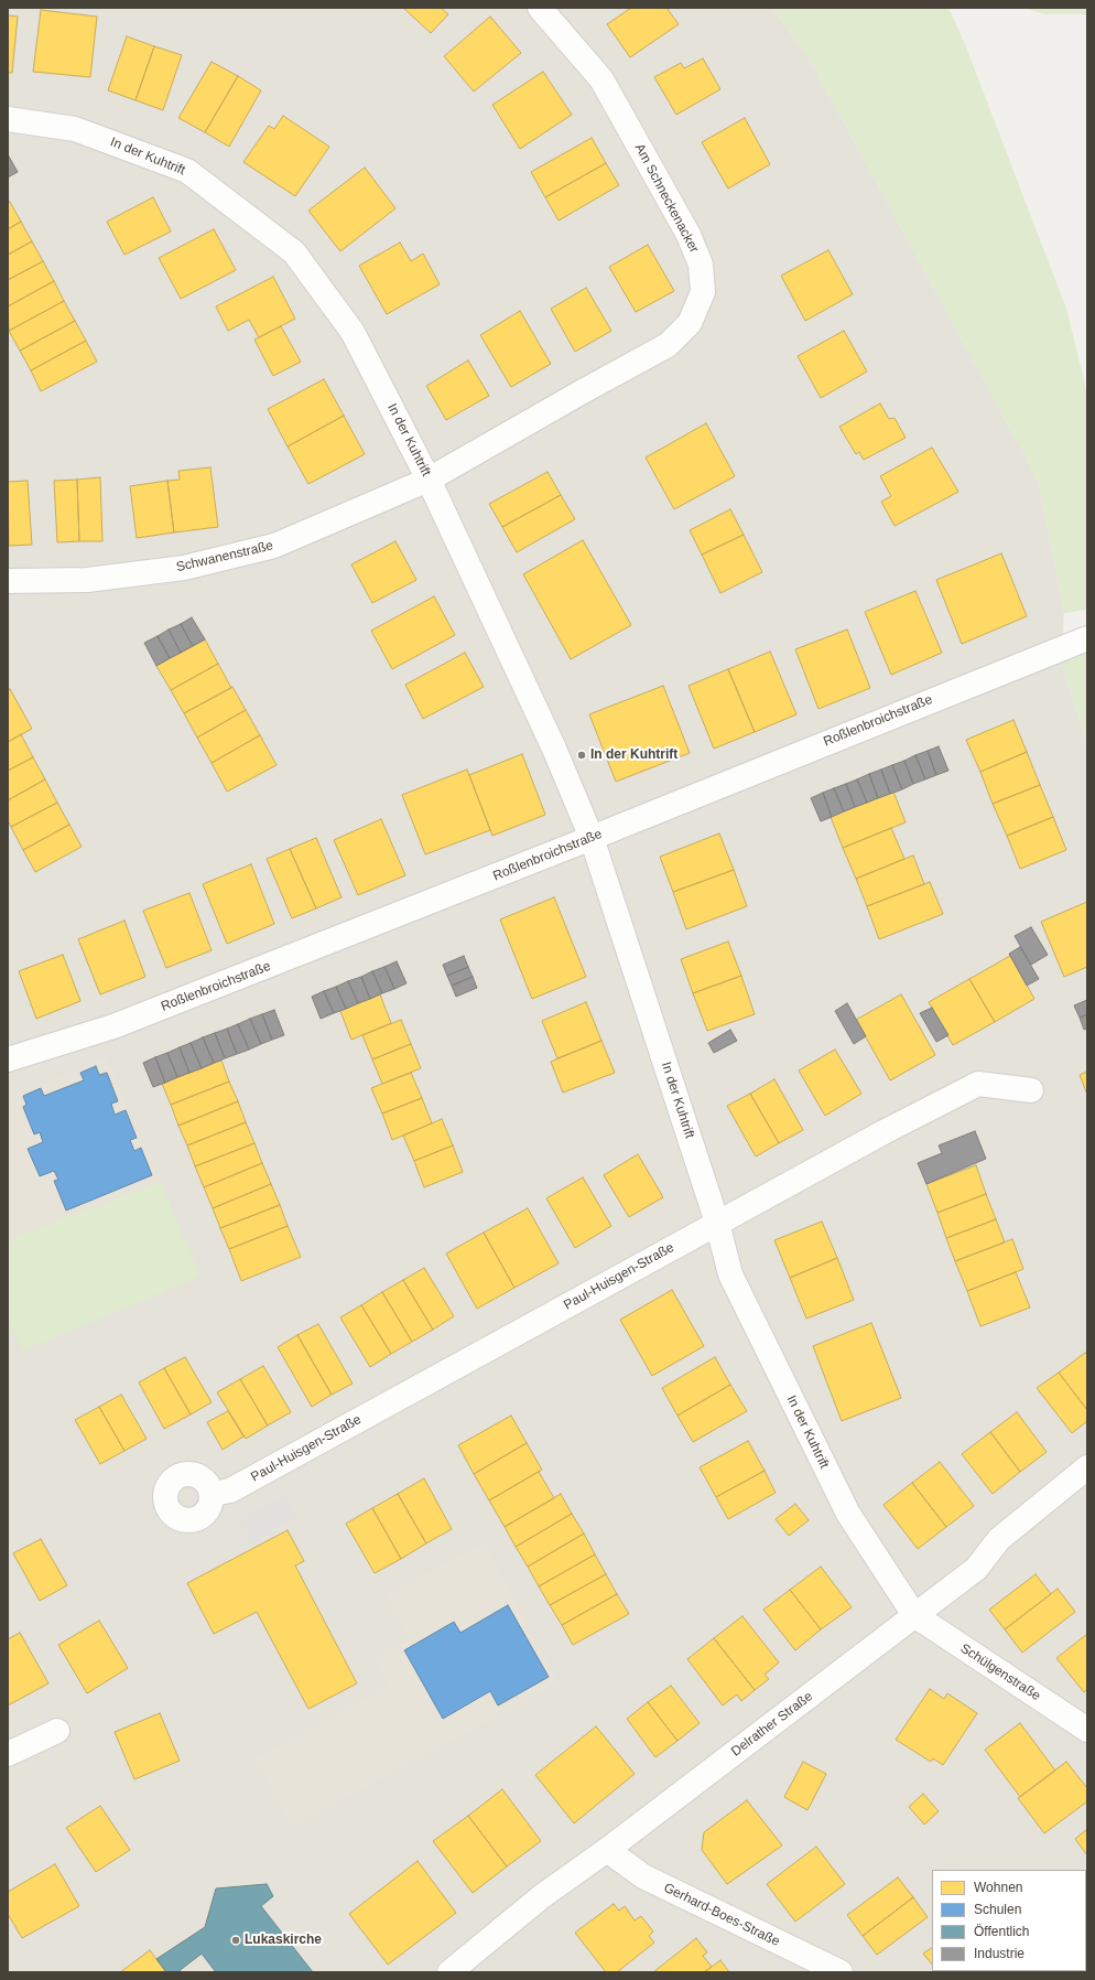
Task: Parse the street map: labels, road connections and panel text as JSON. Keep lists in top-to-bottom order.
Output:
{
  "streets": {
    "street": [
      "In der Kuhtrift",
      "Am Schneckenacker",
      "Schwanenstraße",
      "Roßlenbroichstraße",
      "Paul-Huisgen-Straße",
      "Schülgenstraße",
      "Delrather Straße",
      "Gerhard-Boes-Straße"
    ]
  },
  "crossings": [
    ["In der Kuhtrift", "Am Schneckenacker"],
    ["In der Kuhtrift", "Schwanenstraße"],
    ["In der Kuhtrift", "Roßlenbroichstraße"],
    ["In der Kuhtrift", "Paul-Huisgen-Straße"],
    ["In der Kuhtrift", "Schülgenstraße"],
    ["In der Kuhtrift", "Delrather Straße"],
    ["Am Schneckenacker", "Schwanenstraße"],
    ["Schülgenstraße", "Delrather Straße"],
    ["Delrather Straße", "Gerhard-Boes-Straße"]
  ],
  "places": ["In der Kuhtrift", "Lukaskirche"],
  "legend": [
    "Wohnen",
    "Schulen",
    "Öffentlich",
    "Industrie"
  ]
}
